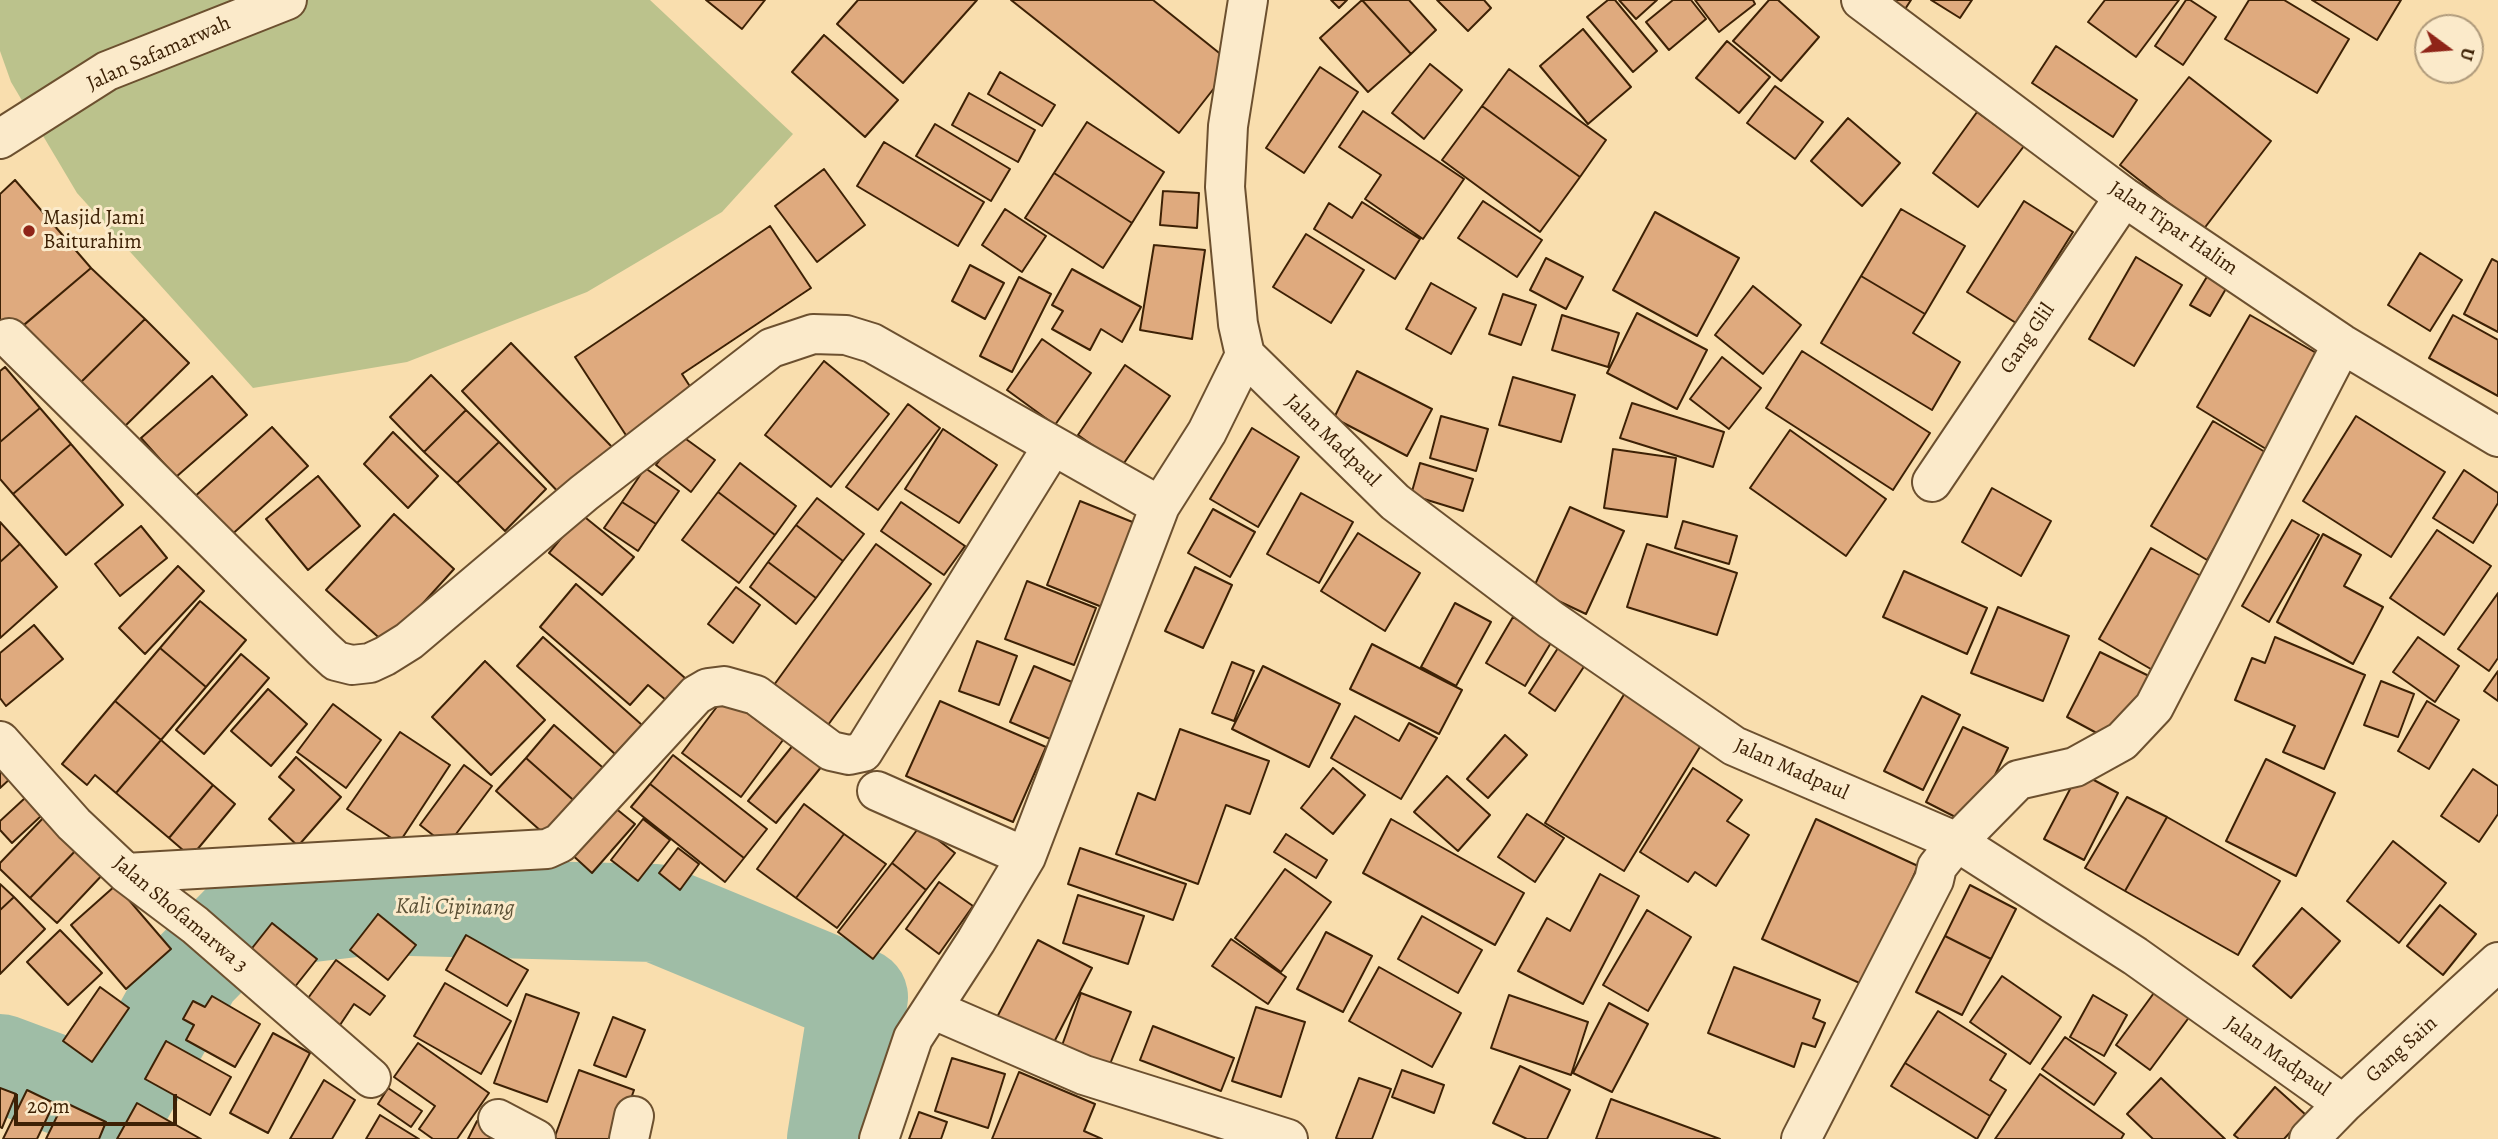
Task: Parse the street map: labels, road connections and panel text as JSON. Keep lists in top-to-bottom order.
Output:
{
  "streets": {
    "street": [
      "Jalan Safamarwah",
      "Jalan Tipar Halim",
      "Gang Glil",
      "Jalan Madpaul",
      "Jalan Shofamarwa 3",
      "Gang Sain"
    ]
  },
  "crossings": [
    ["Jalan Tipar Halim", "Gang Glil"],
    ["Jalan Madpaul", "Gang Sain"]
  ],
  "water": ["Kali Cipinang"],
  "places": ["Masjid Jami Baiturahim"],
  "scale_bar": "20 m",
  "north": "right"
}
